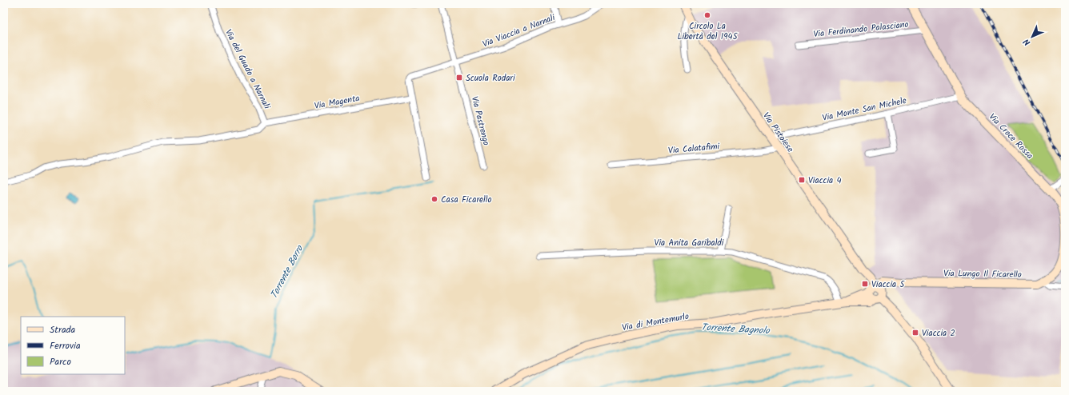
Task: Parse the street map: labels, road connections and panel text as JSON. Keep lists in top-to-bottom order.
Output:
{
  "streets": {
    "street": [
      "Via Ferdinando Palasciano",
      "Via Viaccia a Narnali",
      "Via del Guado a Narnali",
      "Via Magenta",
      "Via Monte San Michele",
      "Via Pastrengo",
      "Via Pistoiese",
      "Via Croce Rossa",
      "Via Calatafimi",
      "Via Anita Garibaldi",
      "Via Lungo Il Ficarello",
      "Via di Montemurlo"
    ]
  },
  "crossings": [
    ["Via Ferdinando Palasciano", "Via Croce Rossa"],
    ["Via Viaccia a Narnali", "Via Magenta"],
    ["Via Viaccia a Narnali", "Via Pastrengo"],
    ["Via del Guado a Narnali", "Via Magenta"],
    ["Via Monte San Michele", "Via Pistoiese"],
    ["Via Monte San Michele", "Via Croce Rossa"],
    ["Via Pistoiese", "Via Calatafimi"],
    ["Via Pistoiese", "Via Lungo Il Ficarello"],
    ["Via Pistoiese", "Via di Montemurlo"],
    ["Via Croce Rossa", "Via Lungo Il Ficarello"],
    ["Via Anita Garibaldi", "Via di Montemurlo"],
    ["Via Lungo Il Ficarello", "Via di Montemurlo"]
  ],
  "water": ["Torrente Borro", "Torrente Bagnolo"],
  "places": {
    "other": ["Circolo La Libertà del 1945", "Casa Ficarello"],
    "transit": [
      "Scuola Rodari",
      "Viaccia 4",
      "Viaccia 5",
      "Viaccia 2"
    ]
  },
  "legend": ["Strada", "Ferrovia", "Parco"],
  "north": "bottom left"
}
